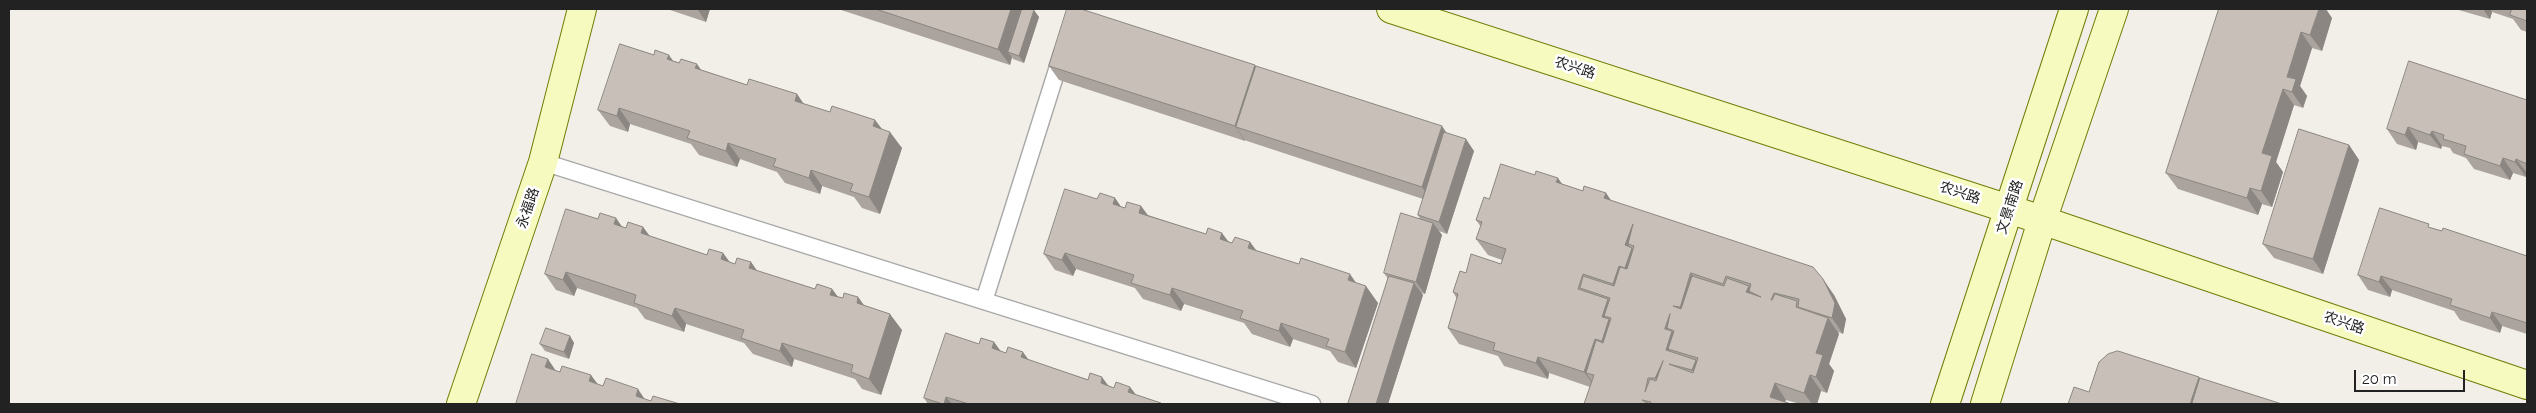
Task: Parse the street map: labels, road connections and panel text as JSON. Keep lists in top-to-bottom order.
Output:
{
  "streets": {
    "street": ["农兴路", "文景南路", "永福路"]
  },
  "crossings": [
    ["农兴路", "文景南路"]
  ],
  "scale_bar": "20 m"
}
